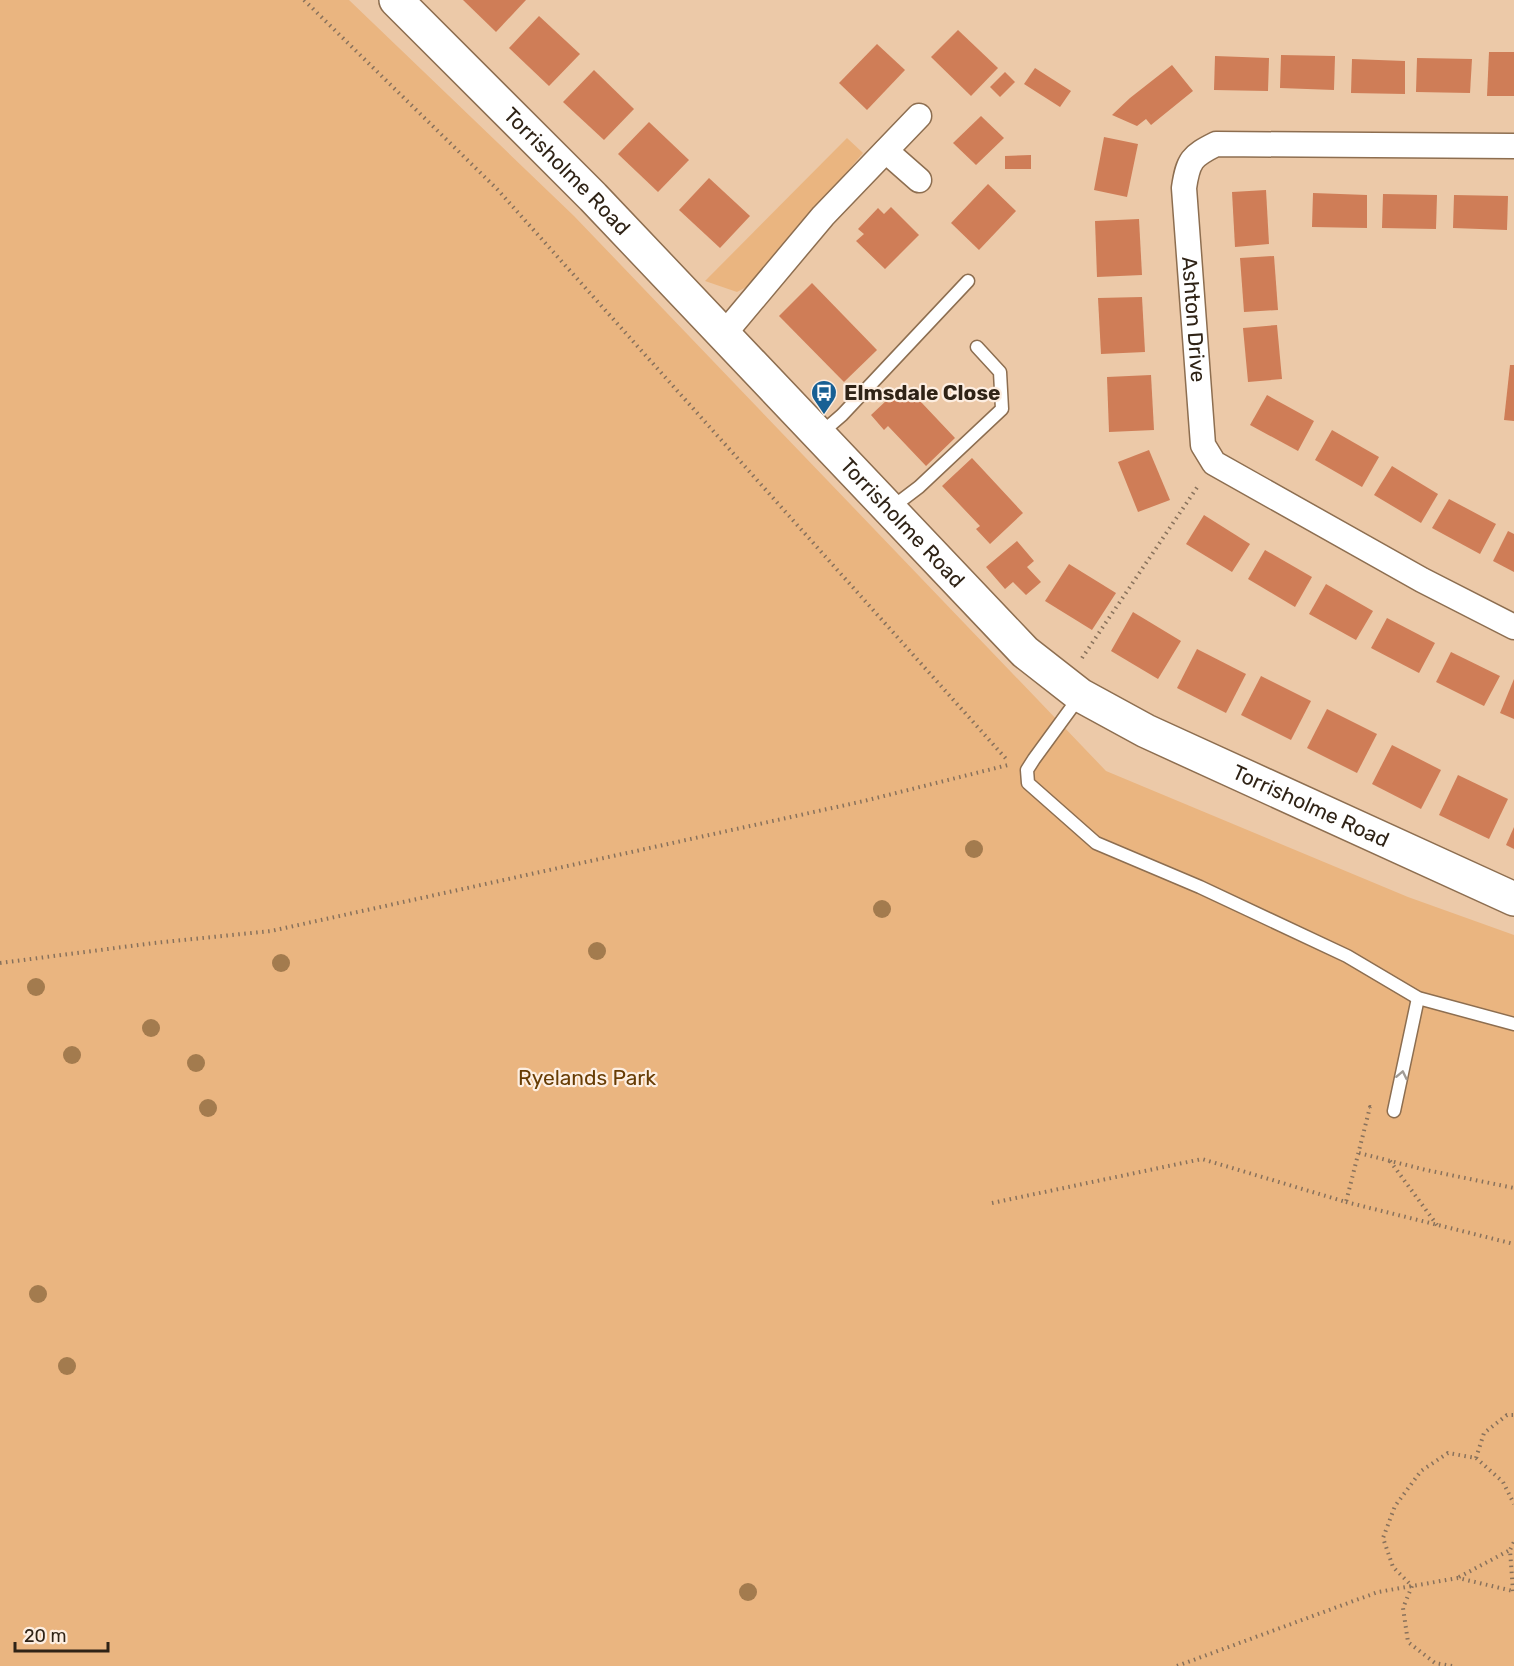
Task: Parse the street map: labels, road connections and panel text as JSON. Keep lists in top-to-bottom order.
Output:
{
  "streets": {
    "main road": ["Torrisholme Road"],
    "street": ["Ashton Drive"]
  },
  "parks": ["Ryelands Park"],
  "places": {
    "bus stop": ["Elmsdale Close"]
  },
  "scale_bar": "20 m"
}
